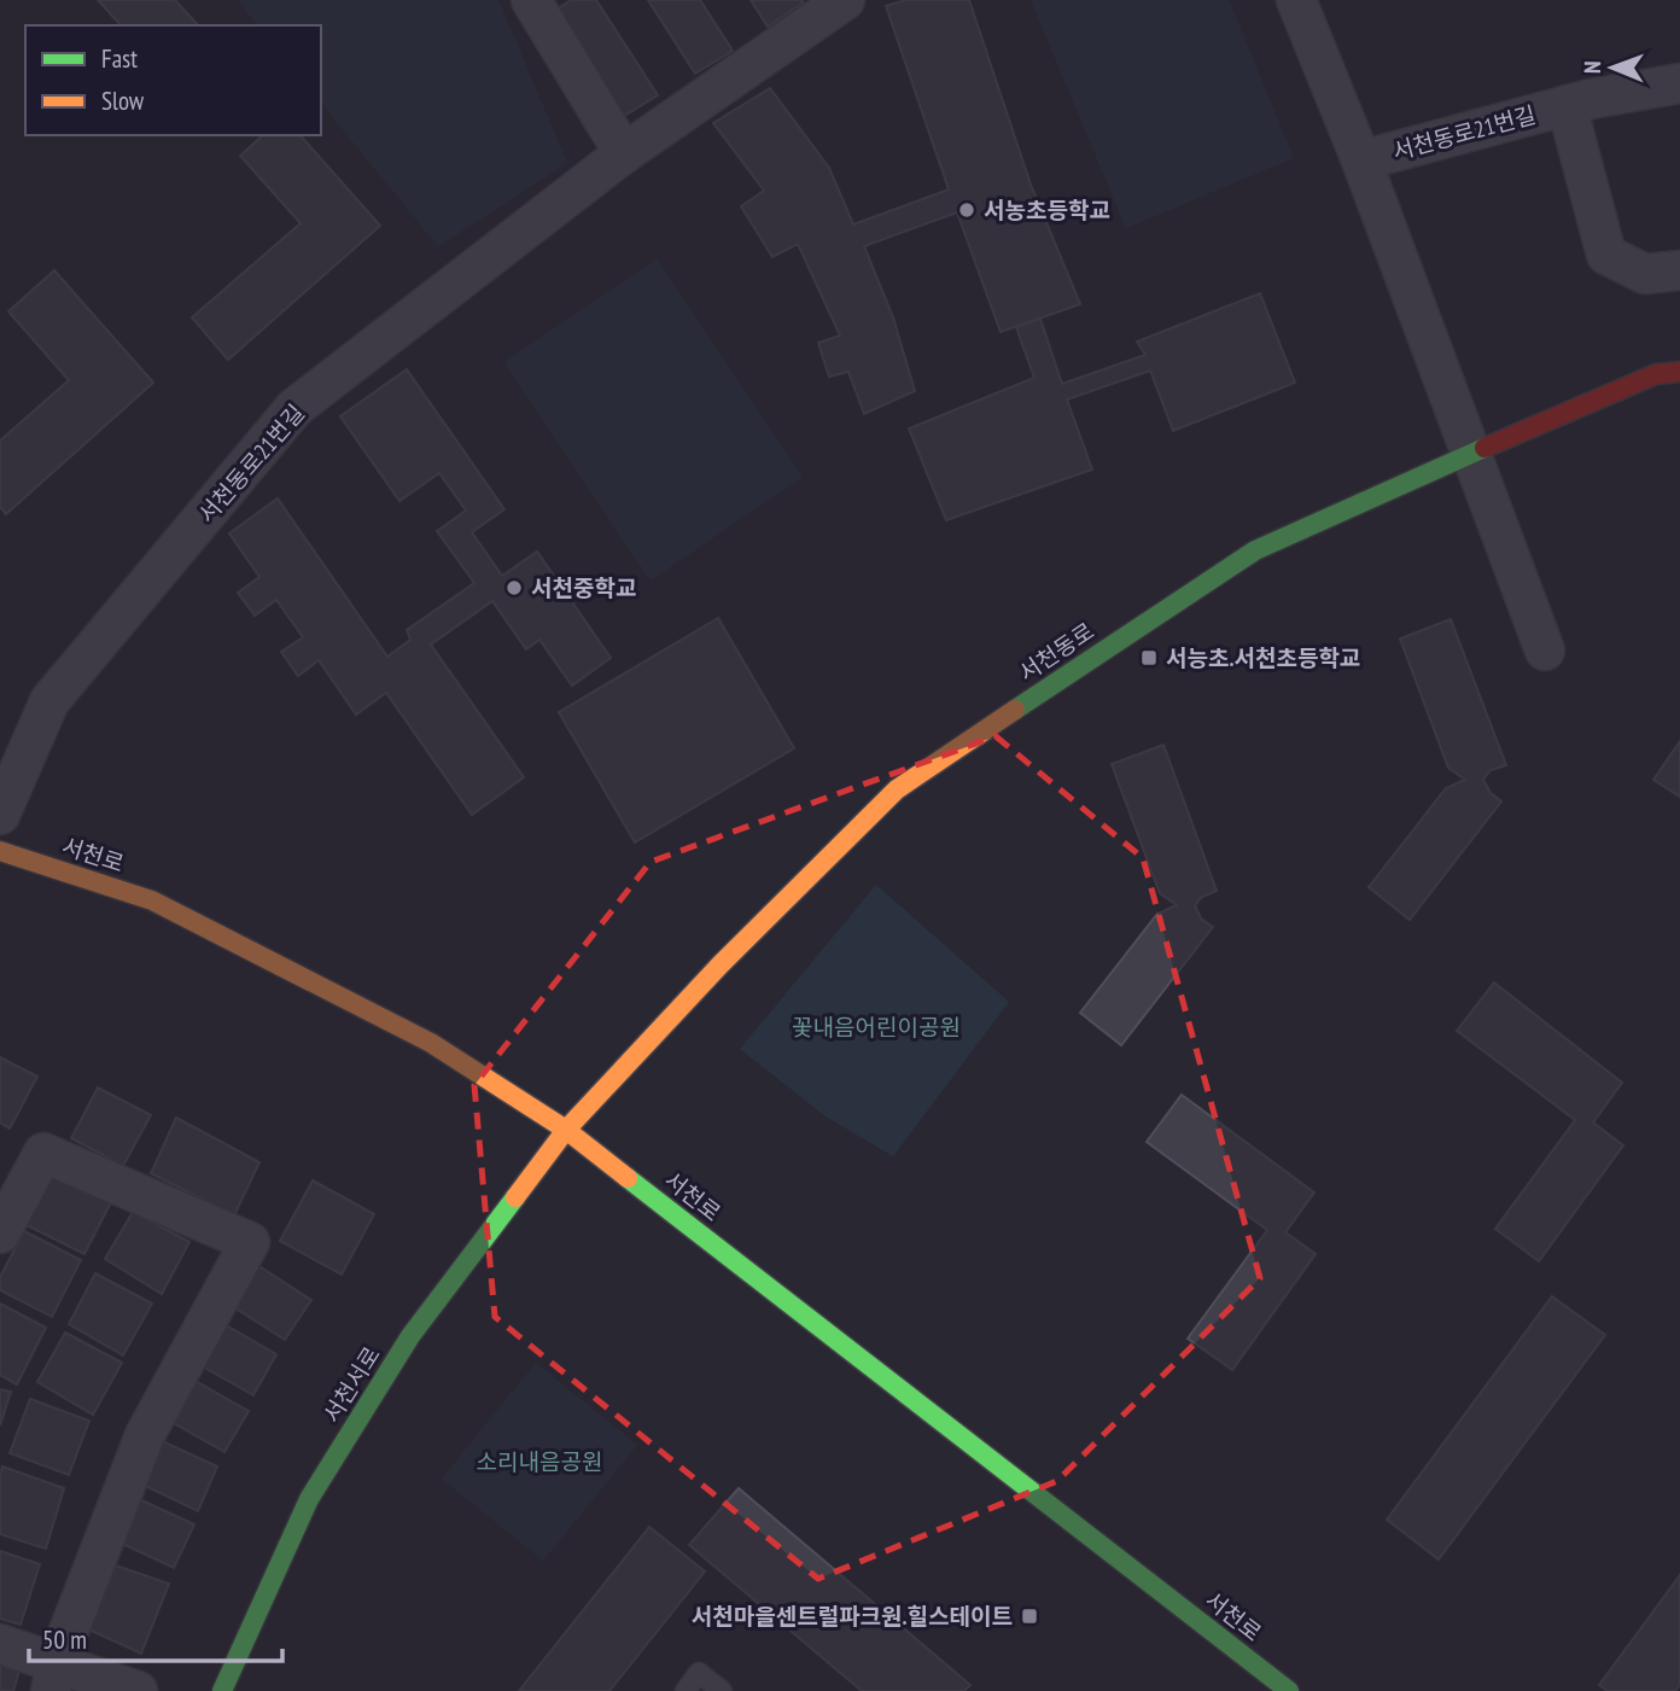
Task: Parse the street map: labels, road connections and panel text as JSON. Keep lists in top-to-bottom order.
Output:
{
  "streets": {
    "street": [
      "서천동로21번길",
      "서천동로",
      "서천로",
      "서천서로"
    ]
  },
  "crossings": [
    ["서천동로", "서천로"],
    ["서천동로", "서천서로"],
    ["서천로", "서천서로"]
  ],
  "parks": ["꽃내음어린이공원", "소리내음공원"],
  "places": {
    "other": ["서농초등학교", "서천중학교"],
    "transit": ["서능초.서천초등학교", "서천마을센트럴파크원.힐스테이트"]
  },
  "legend": ["Fast", "Slow"],
  "scale_bar": "50 m",
  "north": "left"
}
